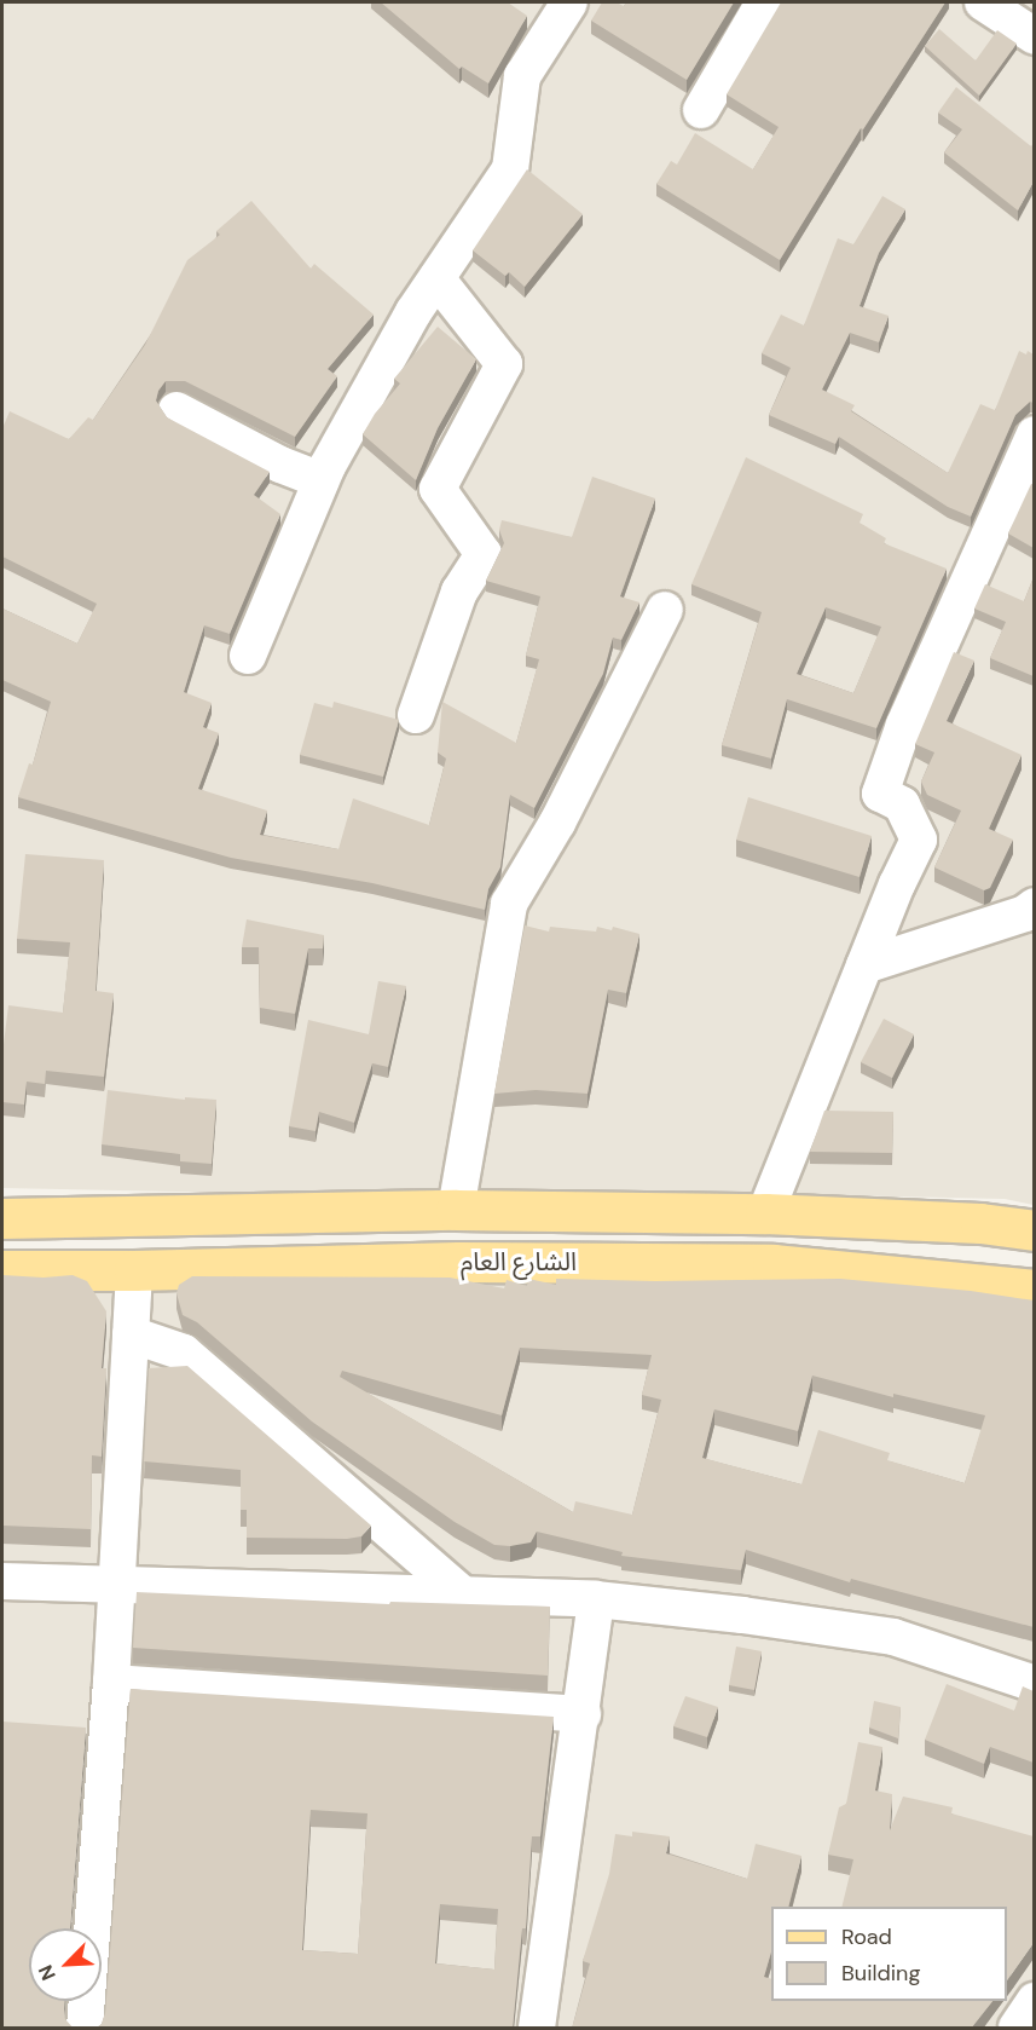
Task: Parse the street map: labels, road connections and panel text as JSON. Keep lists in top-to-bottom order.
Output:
{
  "streets": {
    "main road": ["الشارع العام"]
  },
  "legend": ["Road", "Building"],
  "north": "bottom left"
}
